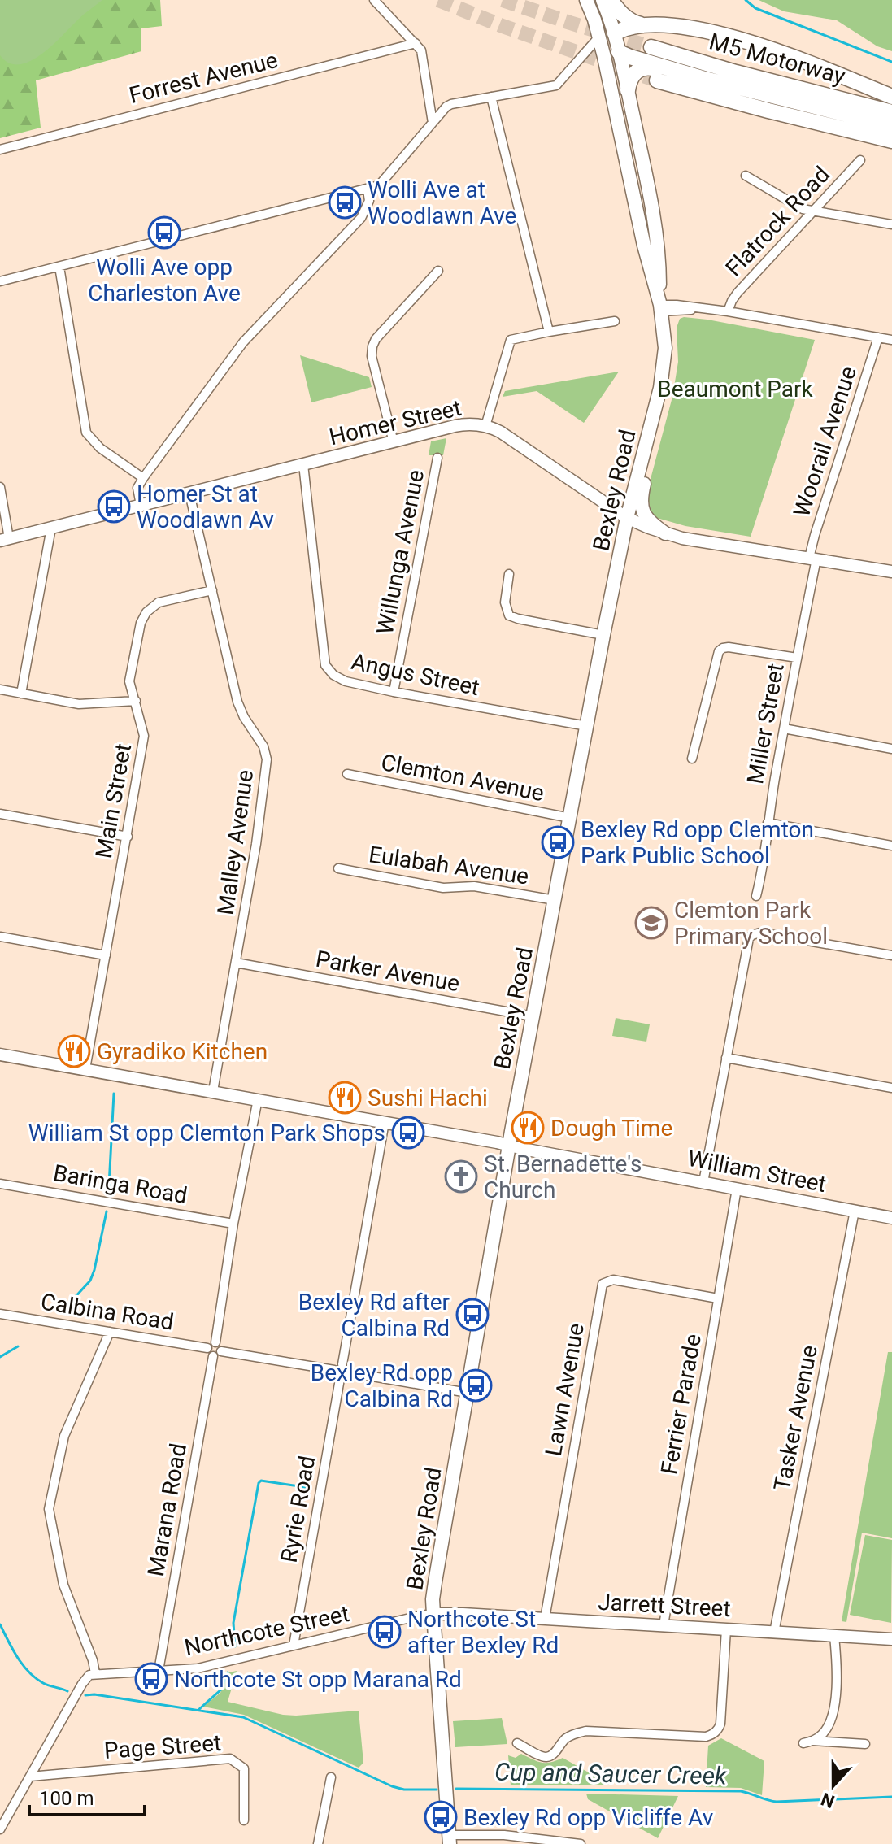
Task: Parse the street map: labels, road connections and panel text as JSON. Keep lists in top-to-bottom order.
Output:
{
  "streets": {
    "highway": ["M5 Motorway"],
    "main road": ["Bexley Road"],
    "street": [
      "Forrest Avenue",
      "Flatrock Road",
      "Homer Street",
      "Woorail Avenue",
      "Willunga Avenue",
      "Angus Street",
      "Miller Street",
      "Clemton Avenue",
      "Main Street",
      "Malley Avenue",
      "Eulabah Avenue",
      "Parker Avenue",
      "William Street",
      "Baringa Road",
      "Calbina Road",
      "Lawn Avenue",
      "Ferrier Parade",
      "Tasker Avenue",
      "Ryrie Road",
      "Marana Road",
      "Jarrett Street",
      "Northcote Street",
      "Page Street"
    ]
  },
  "crossings": [
    ["Homer Street", "Woorail Avenue"],
    ["Homer Street", "Bexley Road"],
    ["Homer Street", "Angus Street"],
    ["Homer Street", "Miller Street"],
    ["Homer Street", "Malley Avenue"],
    ["Woorail Avenue", "Miller Street"],
    ["Bexley Road", "Angus Street"],
    ["Bexley Road", "Clemton Avenue"],
    ["Bexley Road", "Eulabah Avenue"],
    ["Bexley Road", "Parker Avenue"],
    ["Bexley Road", "William Street"],
    ["Bexley Road", "Jarrett Street"],
    ["Bexley Road", "Northcote Street"],
    ["Willunga Avenue", "Angus Street"],
    ["Main Street", "Malley Avenue"],
    ["Main Street", "William Street"],
    ["Malley Avenue", "Parker Avenue"],
    ["Malley Avenue", "William Street"],
    ["William Street", "Ferrier Parade"],
    ["William Street", "Tasker Avenue"],
    ["Calbina Road", "Marana Road"],
    ["Lawn Avenue", "Ferrier Parade"],
    ["Lawn Avenue", "Jarrett Street"],
    ["Ferrier Parade", "Jarrett Street"],
    ["Tasker Avenue", "Jarrett Street"],
    ["Ryrie Road", "Northcote Street"],
    ["Marana Road", "Northcote Street"],
    ["Jarrett Street", "Northcote Street"]
  ],
  "water": ["Cup and Saucer Creek"],
  "parks": ["Beaumont Park"],
  "places": {
    "bus stop": [
      "Wolli Ave at Woodlawn Ave",
      "Wolli Ave opp Charleston Ave",
      "Homer St at Woodlawn Av",
      "Bexley Rd opp Clemton Park Public School",
      "William St opp Clemton Park Shops",
      "Bexley Rd after Calbina Rd",
      "Bexley Rd opp Calbina Rd",
      "Northcote St after Bexley Rd",
      "Northcote St opp Marana Rd",
      "Bexley Rd opp Vicliffe Av"
    ],
    "school or university": ["Clemton Park Primary School"],
    "restaurant": ["Gyradiko Kitchen", "Sushi Hachi", "Dough Time"],
    "church": ["St. Bernadette's Church"]
  },
  "scale_bar": "100 m",
  "north": "bottom"
}
